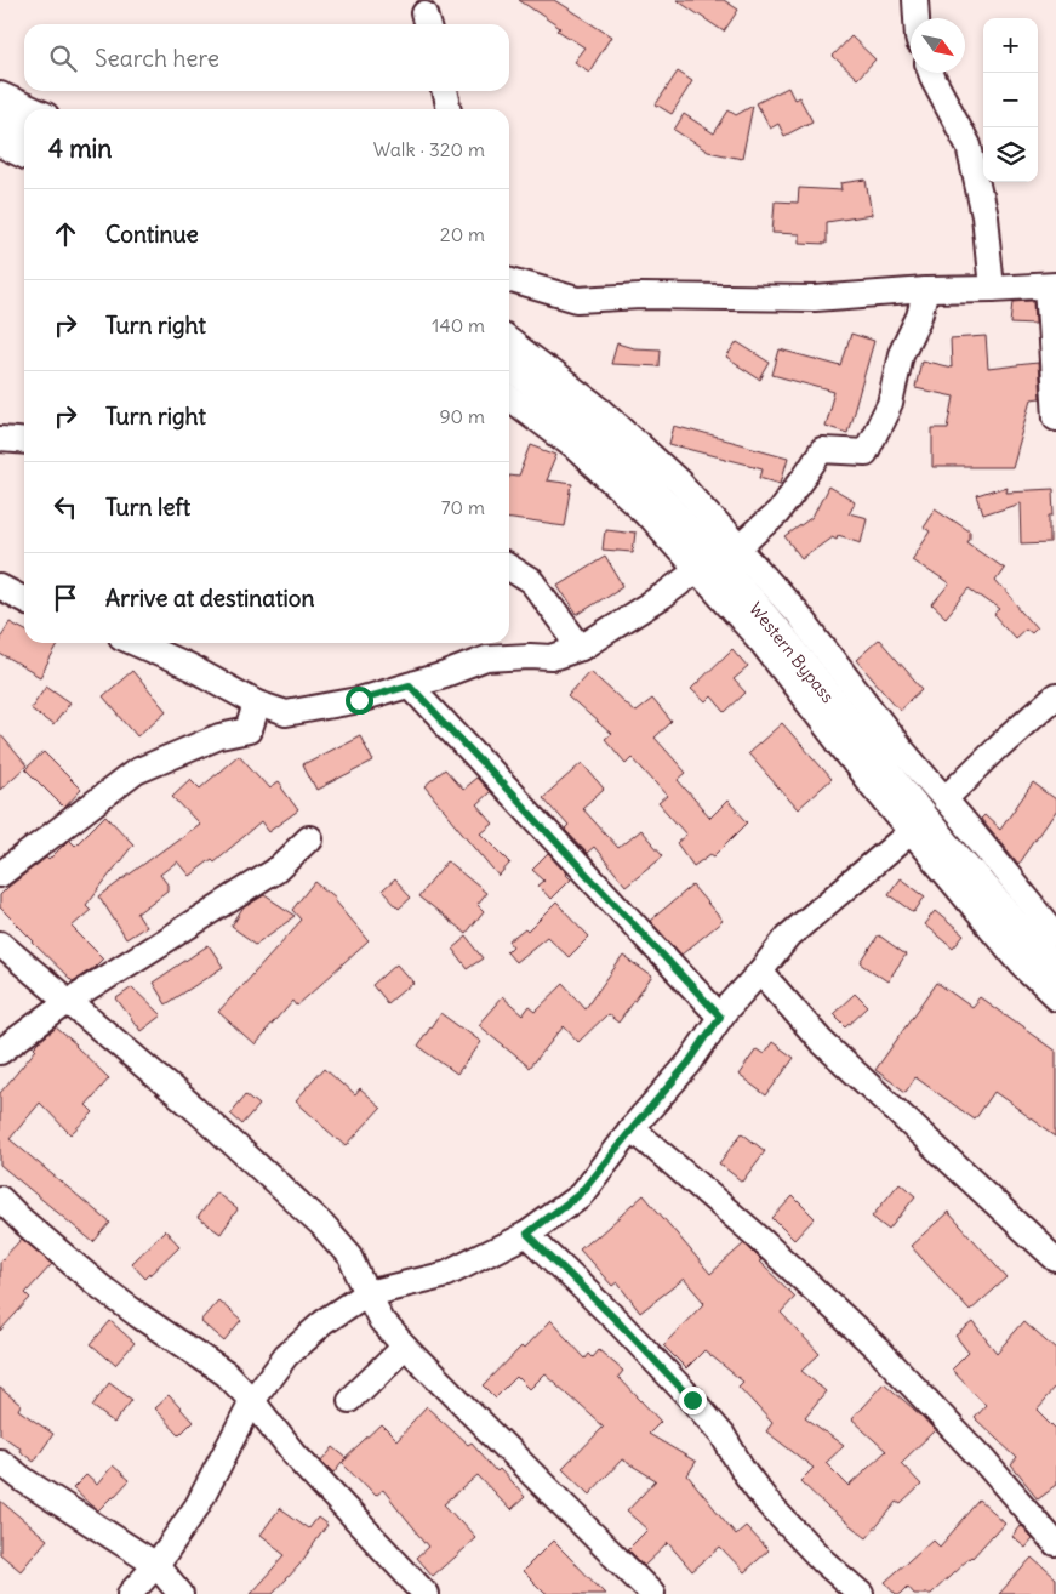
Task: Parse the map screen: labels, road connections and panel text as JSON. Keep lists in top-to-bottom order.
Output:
{
  "streets": {
    "main road": ["Western Bypass"]
  },
  "north": "bottom right",
  "page": {
    "map_buttons": ["+", "−"],
    "search": "Search here",
    "heading": ["4 min", "Walk · 320 m"],
    "list": [
      ["Continue", "20 m"],
      ["Turn right", "140 m"],
      ["Turn right", "90 m"],
      ["Turn left", "70 m"],
      "Arrive at destination"
    ]
  }
}
